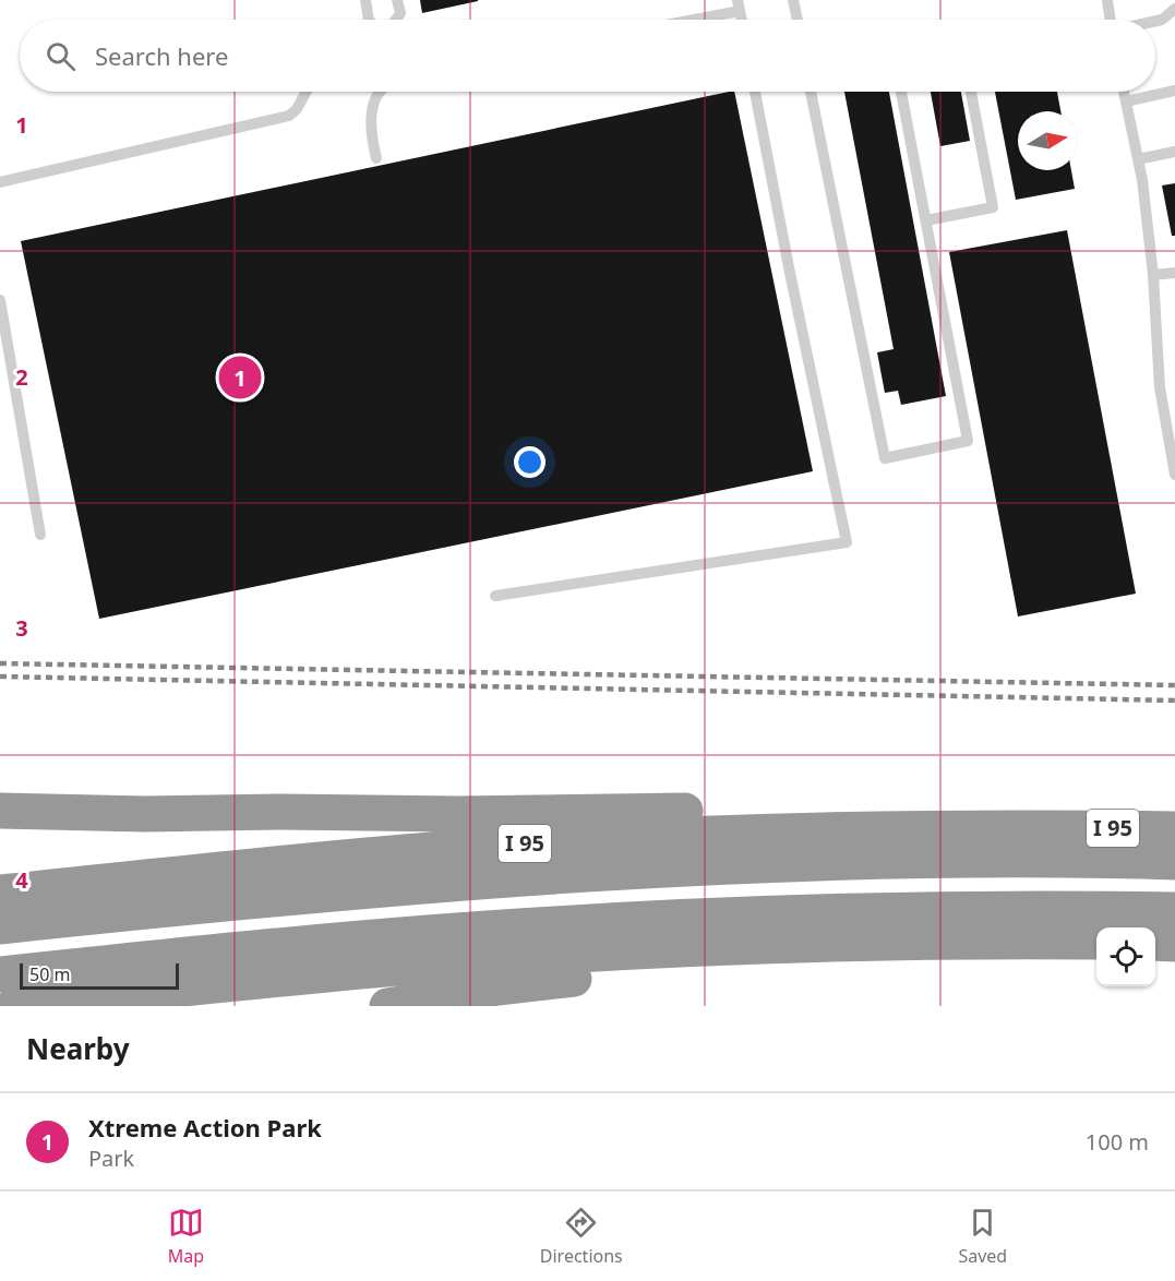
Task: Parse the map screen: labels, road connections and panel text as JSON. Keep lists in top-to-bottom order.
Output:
{
  "streets": {
    "highway": ["I 95"]
  },
  "scale_bar": "50 m",
  "north": "right",
  "page": {
    "search": "Search here",
    "pins": "1",
    "scale": "50 m",
    "heading": "Nearby",
    "list": [
      {
        "mark": "1",
        "name": "Xtreme Action Park",
        "note": "Park",
        "value": "100 m"
      }
    ],
    "nav": ["Map", "Directions", "Saved"]
  },
  "grid": {
    "rows": [
      "1",
      "2",
      "3",
      "4"
    ]
  }
}
